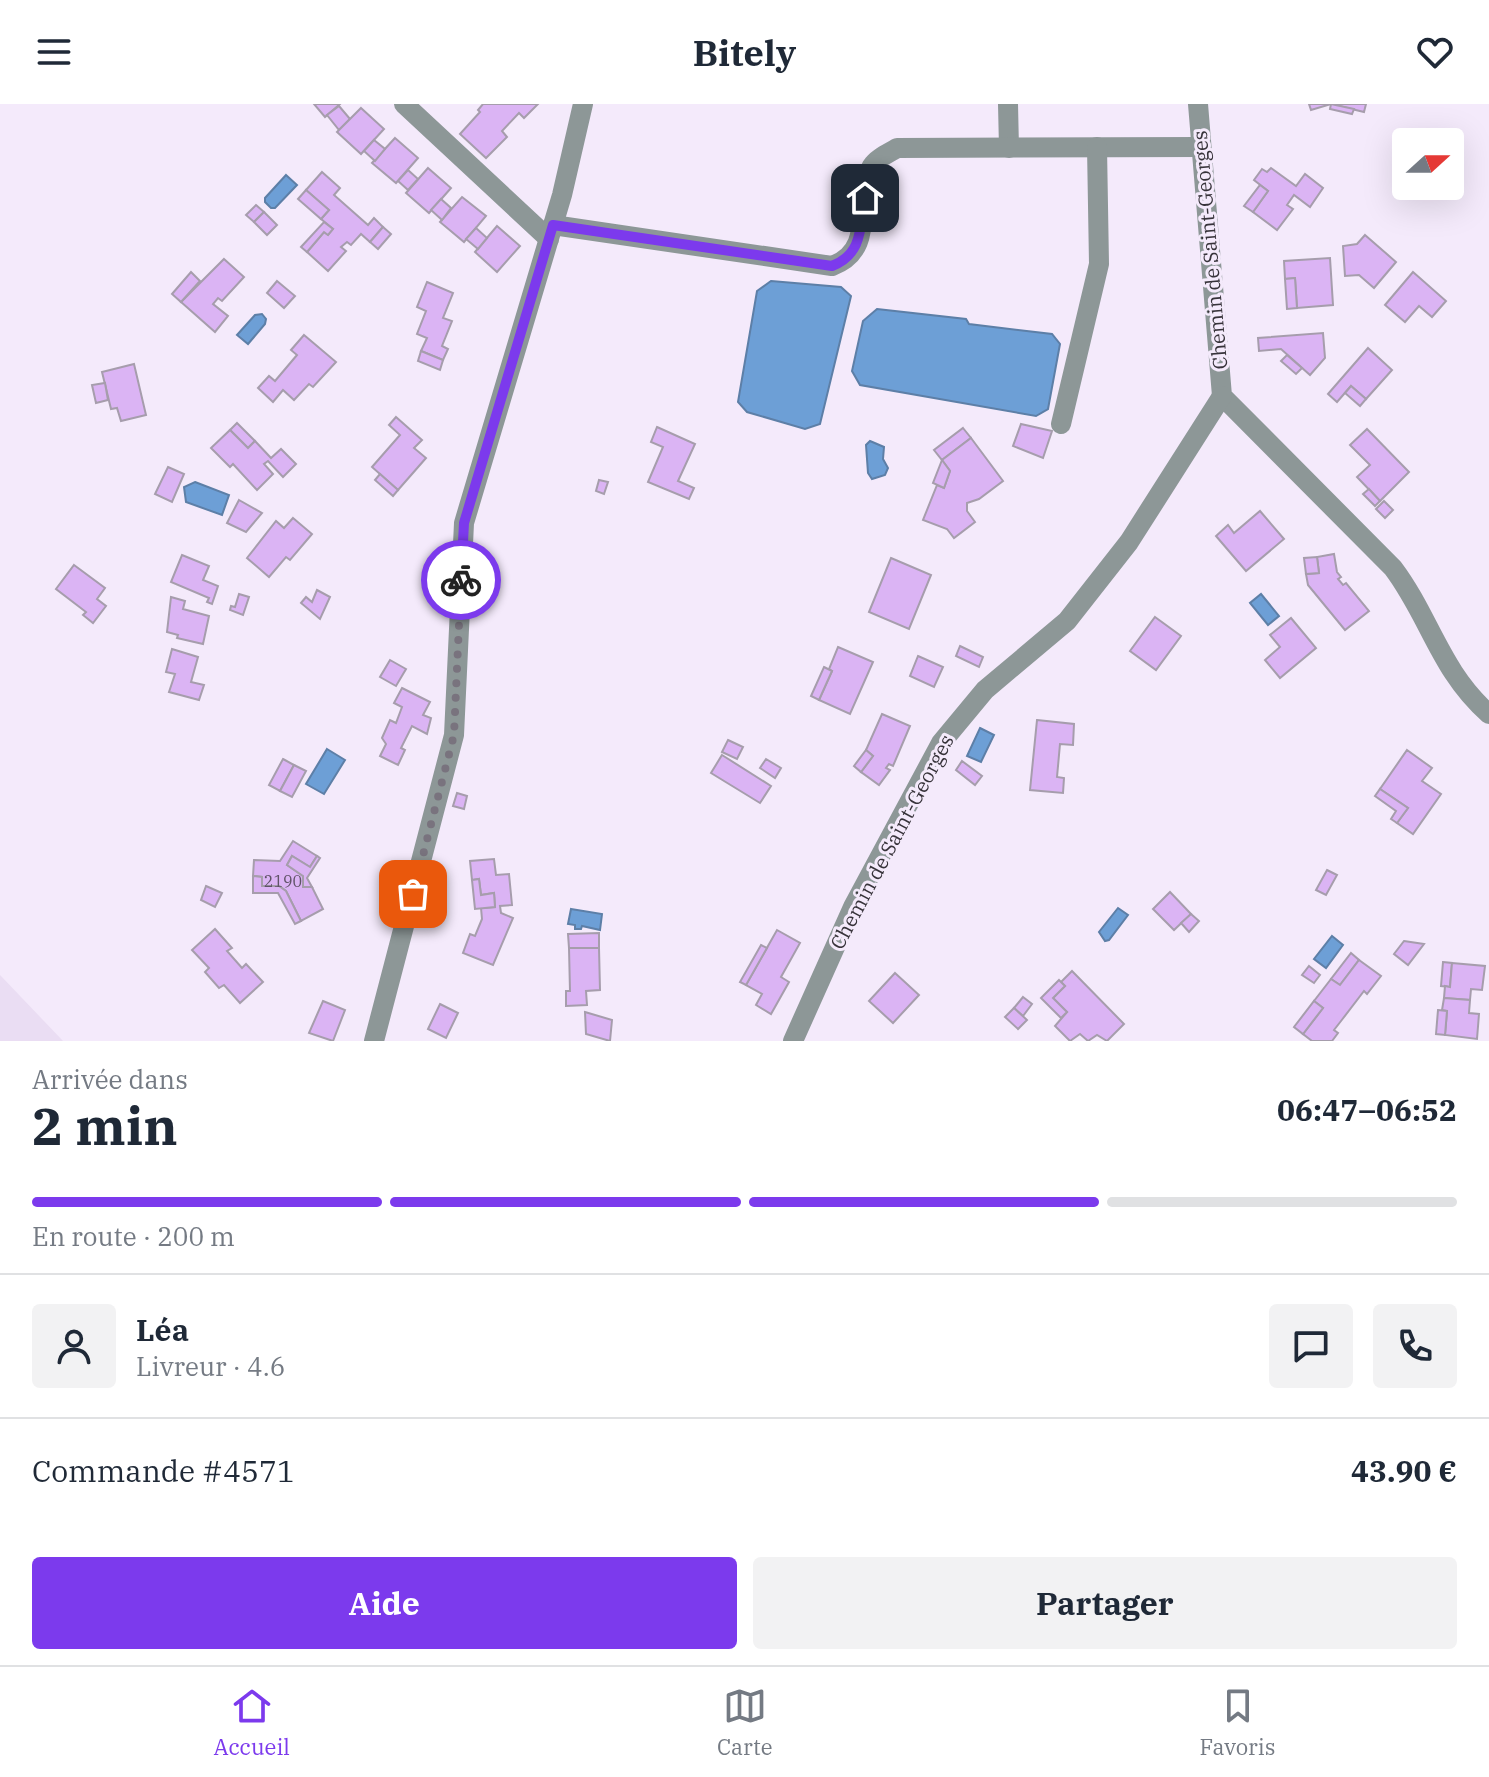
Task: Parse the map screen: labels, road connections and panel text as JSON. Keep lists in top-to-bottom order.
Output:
{
  "streets": {
    "street": ["Chemin de Saint-Georges"]
  },
  "house_numbers": ["2190"],
  "north": "right",
  "page": {
    "header": "Bitely",
    "heading": ["2 min", "Arrivée dans", "06:47–06:52"],
    "panel": [
      "Léa",
      "Livreur · 4.6",
      "Commande #4571",
      "43.90 €"
    ],
    "bar": "En route · 200 m",
    "buttons": ["Aide", "Partager"],
    "tabs": ["Accueil", "Carte", "Favoris"]
  }
}
